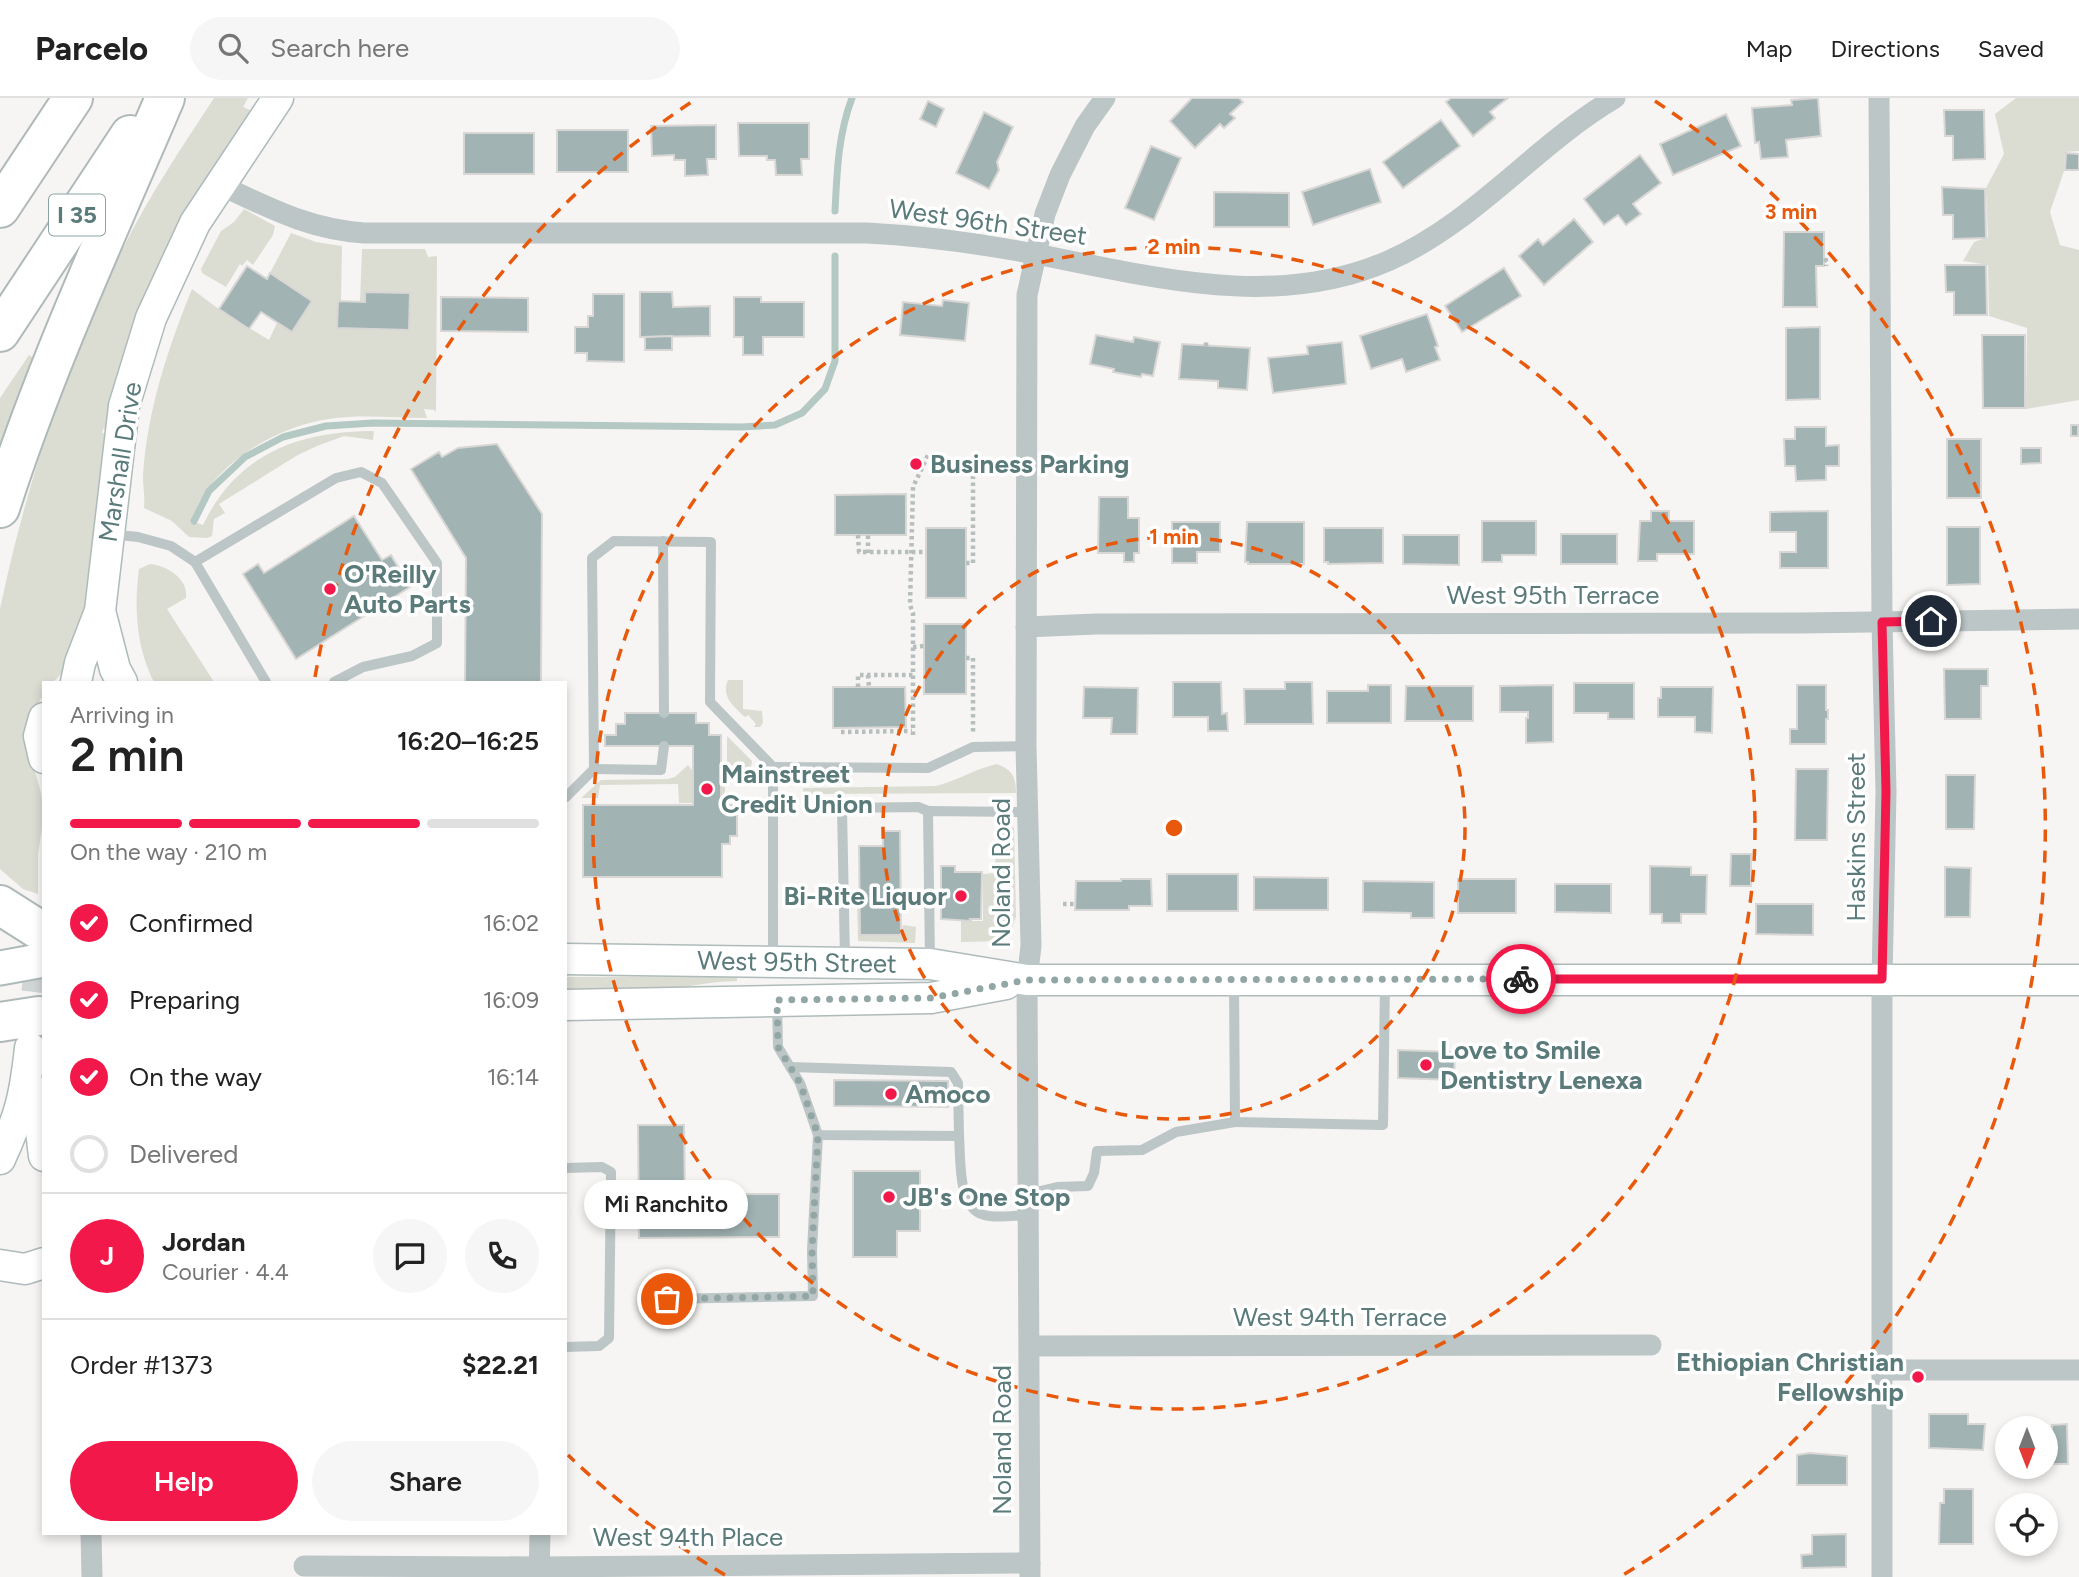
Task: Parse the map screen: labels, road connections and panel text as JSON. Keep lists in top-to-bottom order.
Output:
{
  "streets": {
    "highway": ["I 35"],
    "main road": ["Marshall Drive", "West 95th Street"],
    "street": [
      "West 96th Street",
      "West 95th Terrace",
      "Haskins Street",
      "Noland Road",
      "West 94th Terrace",
      "West 94th Place"
    ]
  },
  "crossings": [
    ["West 96th Street", "Marshall Drive"],
    ["West 96th Street", "Noland Road"],
    ["West 95th Terrace", "Haskins Street"],
    ["West 95th Terrace", "Noland Road"],
    ["Haskins Street", "West 95th Street"],
    ["Noland Road", "West 95th Street"],
    ["Noland Road", "West 94th Terrace"],
    ["Noland Road", "West 94th Place"]
  ],
  "places": [
    "Business Parking",
    "O'Reilly Auto Parts",
    "Mainstreet Credit Union",
    "Bi-Rite Liquor",
    "Love to Smile Dentistry Lenexa",
    "Amoco",
    "JB's One Stop",
    "Mi Ranchito",
    "Ethiopian Christian Fellowship"
  ],
  "north": "bottom",
  "page": {
    "header": "Parcelo",
    "search": "Search here",
    "nav": ["Map", "Directions", "Saved"],
    "heading": ["2 min", "Arriving in", "16:20–16:25"],
    "panel": [
      "Jordan",
      "Courier · 4.4",
      "Order #1373",
      "$22.21"
    ],
    "bar": "On the way · 210 m",
    "list": [
      ["Confirmed", "16:02"],
      ["Preparing", "16:09"],
      ["On the way", "16:14"],
      "Delivered"
    ],
    "bubble": "Mi Ranchito",
    "round": "J",
    "buttons": ["Help", "Share"]
  },
  "rings": ["3 min", "2 min", "1 min"]
}
